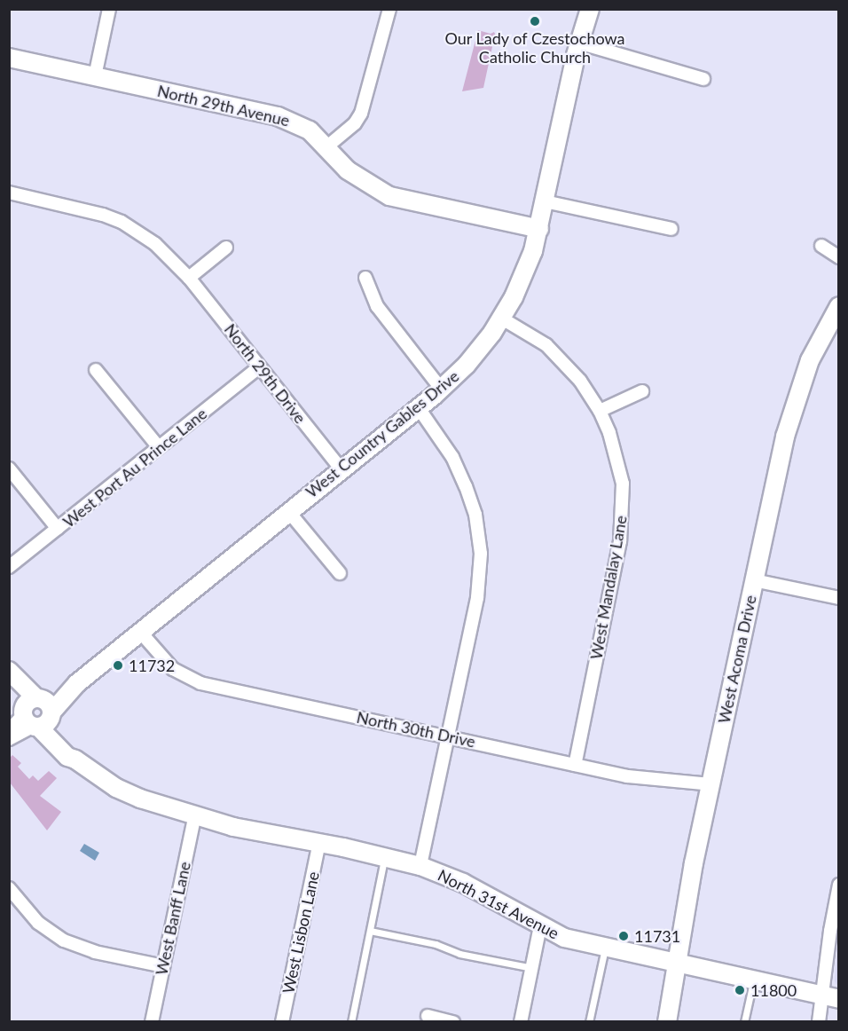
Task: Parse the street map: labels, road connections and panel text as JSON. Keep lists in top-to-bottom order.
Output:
{
  "streets": {
    "street": [
      "North 29th Avenue",
      "North 29th Drive",
      "West Country Gables Drive",
      "West Port Au Prince Lane",
      "West Mandalay Lane",
      "West Acoma Drive",
      "North 30th Drive",
      "North 31st Avenue",
      "West Banff Lane",
      "West Lisbon Lane"
    ]
  },
  "crossings": [
    ["North 29th Avenue", "West Country Gables Drive"],
    ["North 29th Drive", "West Country Gables Drive"],
    ["North 29th Drive", "West Port Au Prince Lane"],
    ["West Country Gables Drive", "West Mandalay Lane"],
    ["West Country Gables Drive", "North 30th Drive"],
    ["West Country Gables Drive", "North 31st Avenue"],
    ["West Mandalay Lane", "North 30th Drive"],
    ["West Acoma Drive", "North 30th Drive"],
    ["West Acoma Drive", "North 31st Avenue"],
    ["North 31st Avenue", "West Banff Lane"],
    ["North 31st Avenue", "West Lisbon Lane"]
  ],
  "places": [
    "Our Lady of Czestochowa Catholic Church",
    "11732",
    "11731",
    "11800"
  ]
}
